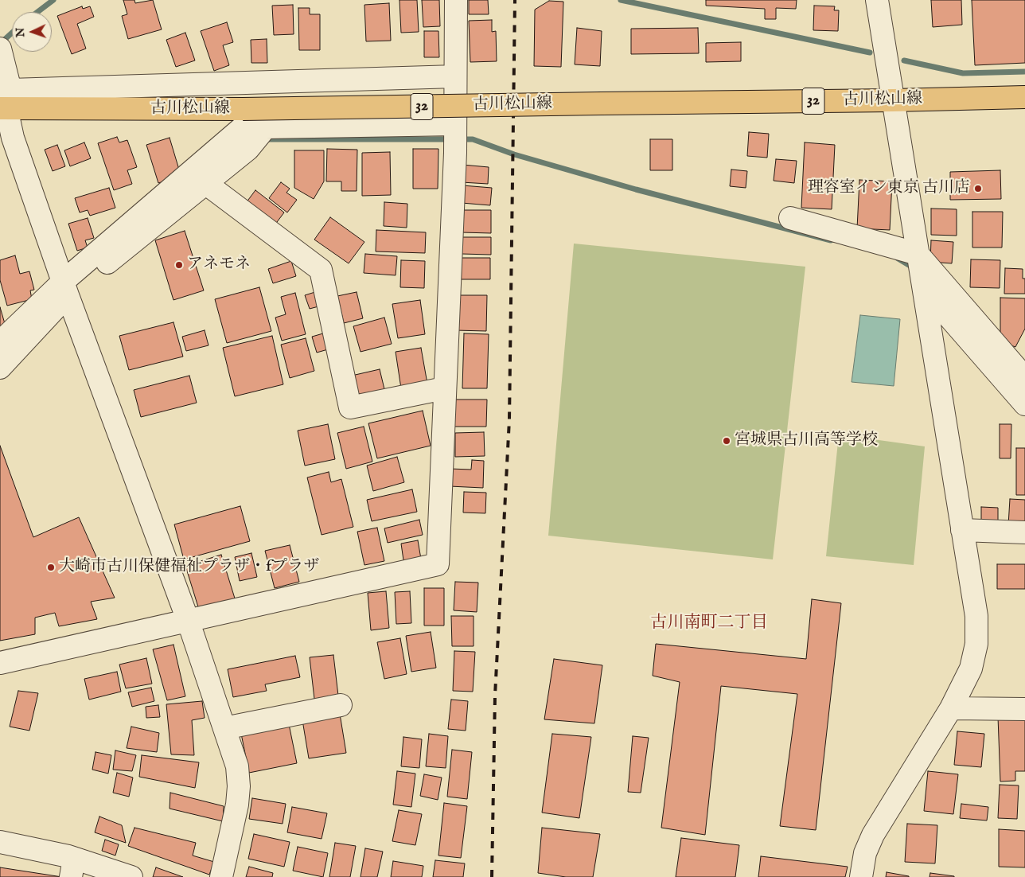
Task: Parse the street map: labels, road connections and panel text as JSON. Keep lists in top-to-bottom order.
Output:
{
  "streets": {
    "main road": ["古川松山線", "32"]
  },
  "districts": ["古川南町二丁目"],
  "places": [
    "理容室イン東京 古川店",
    "アネモネ",
    "宮城県古川高等学校",
    "大崎市古川保健福祉プラザ・fプラザ"
  ],
  "north": "left"
}
